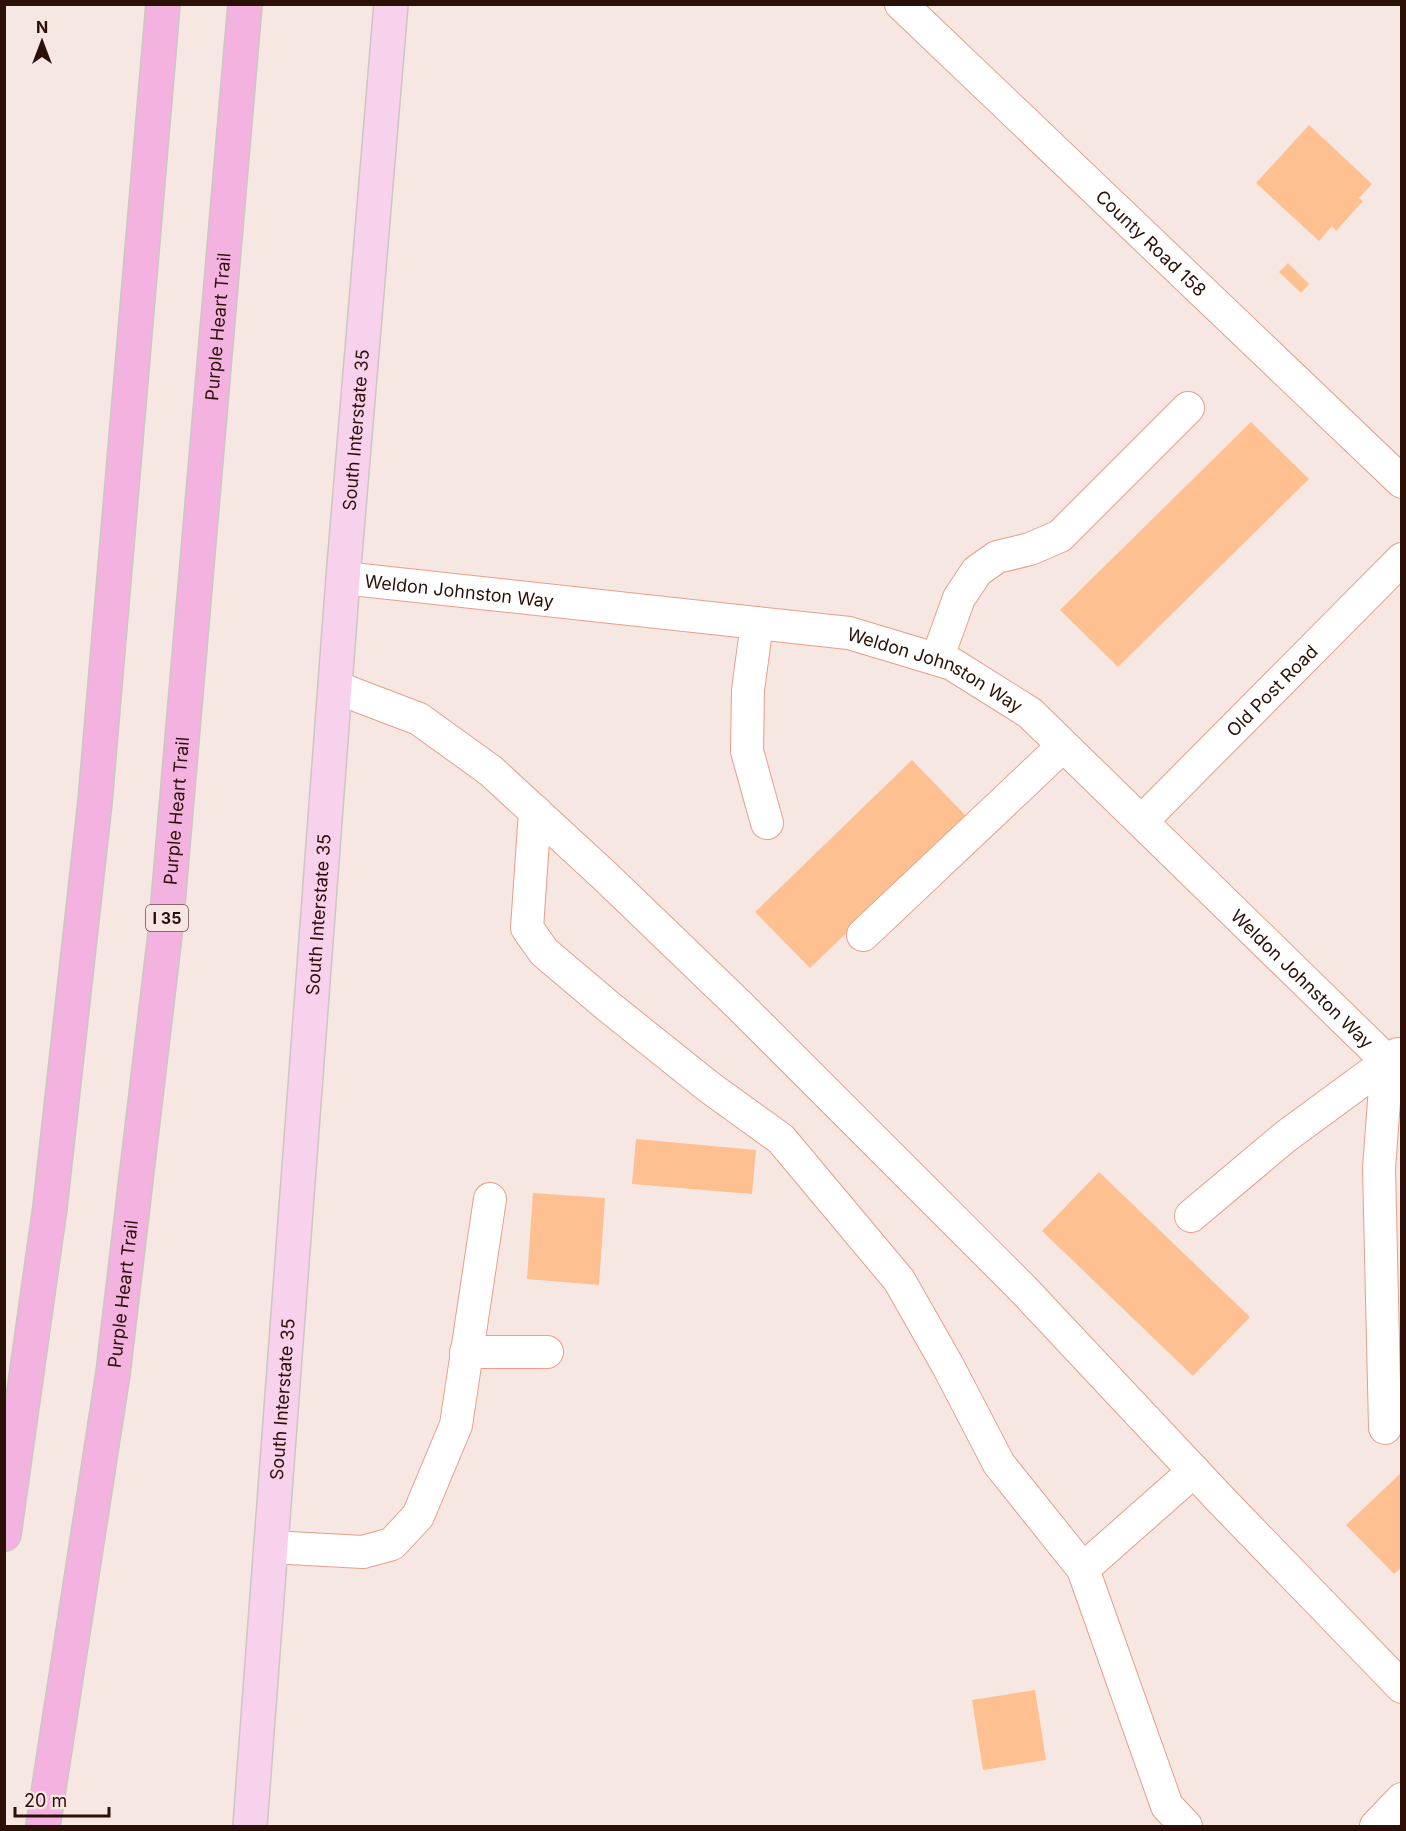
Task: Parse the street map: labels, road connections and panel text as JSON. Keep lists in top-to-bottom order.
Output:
{
  "streets": {
    "highway": ["Purple Heart Trail", "I 35"],
    "main road": ["South Interstate 35"],
    "street": ["County Road 158", "Weldon Johnston Way", "Old Post Road"]
  },
  "crossings": [
    ["South Interstate 35", "Weldon Johnston Way"],
    ["Weldon Johnston Way", "Old Post Road"]
  ],
  "scale_bar": "20 m",
  "north": "top"
}
